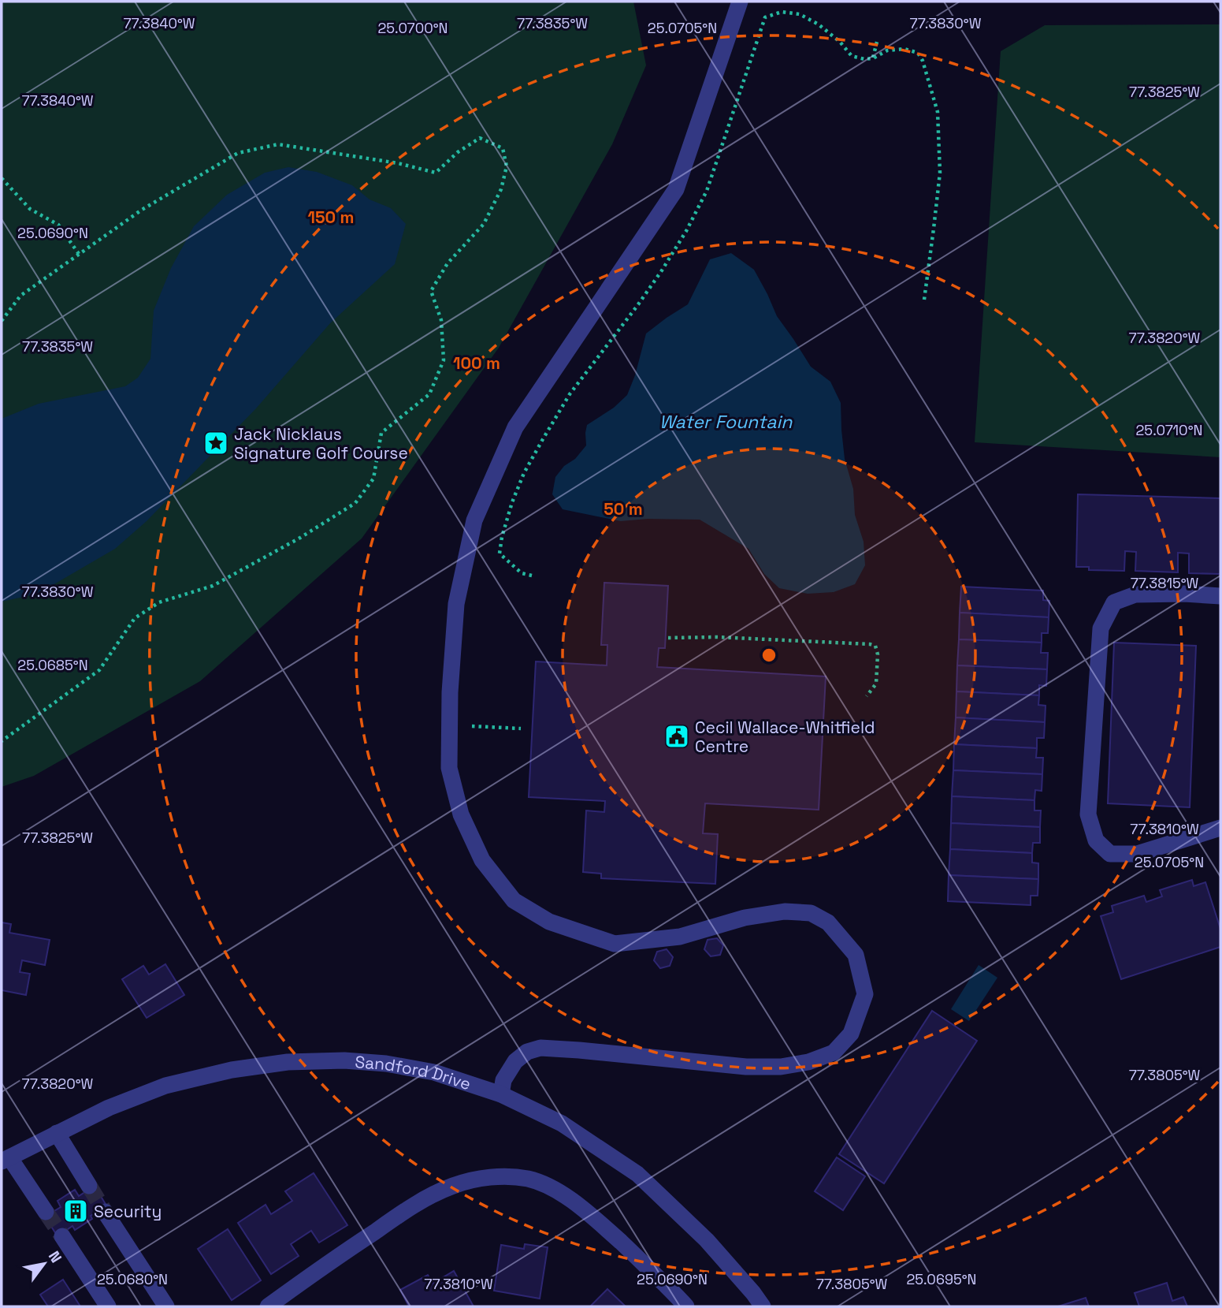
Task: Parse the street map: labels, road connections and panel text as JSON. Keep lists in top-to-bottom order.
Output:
{
  "streets": {
    "street": ["Sandford Drive"]
  },
  "water": ["Water Fountain"],
  "places": {
    "place": ["Jack Nicklaus Signature Golf Course"],
    "public building": ["Cecil Wallace-Whitfield Centre"],
    "building": ["Security"]
  },
  "north": "top right",
  "coordinates": [
    "77.3840°W",
    "77.3835°W",
    "77.3830°W",
    "25.0700°N",
    "25.0705°N",
    "77.3825°W",
    "25.0690°N",
    "77.3820°W",
    "25.0710°N",
    "77.3815°W",
    "25.0685°N",
    "77.3810°W",
    "77.3805°W",
    "25.0680°N",
    "25.0695°N"
  ],
  "rings": ["150 m", "100 m", "50 m"]
}
